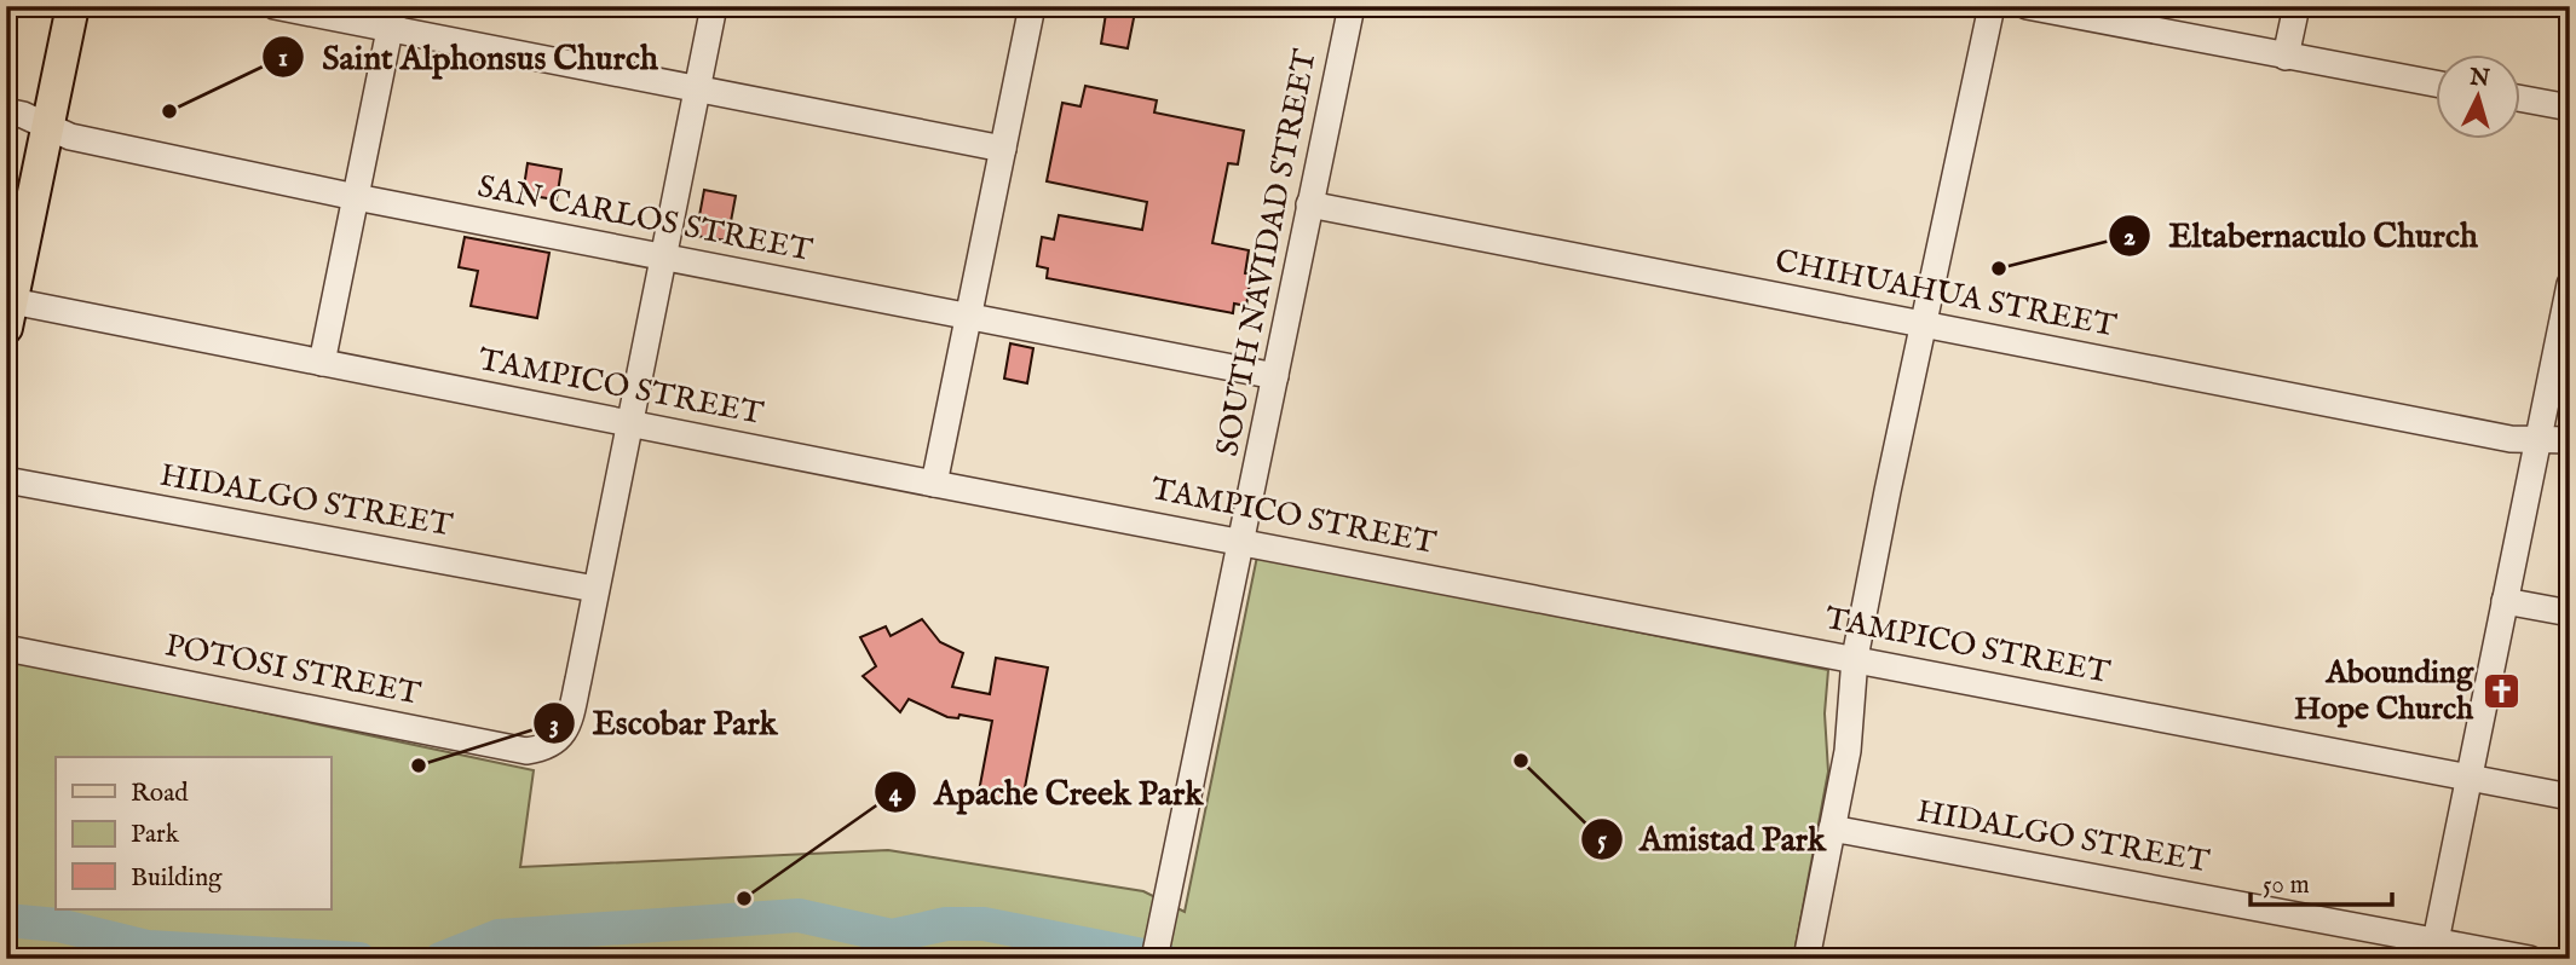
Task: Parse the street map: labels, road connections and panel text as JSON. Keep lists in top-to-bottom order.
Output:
{
  "streets": {
    "street": [
      "SAN CARLOS STREET",
      "SOUTH NAVIDAD STREET",
      "CHIHUAHUA STREET",
      "TAMPICO STREET",
      "HIDALGO STREET",
      "POTOSI STREET"
    ]
  },
  "crossings": [
    ["SAN CARLOS STREET", "SOUTH NAVIDAD STREET"],
    ["SOUTH NAVIDAD STREET", "CHIHUAHUA STREET"],
    ["SOUTH NAVIDAD STREET", "TAMPICO STREET"],
    ["HIDALGO STREET", "POTOSI STREET"]
  ],
  "places": {
    "other": [
      "Saint Alphonsus Church",
      "Eltabernaculo Church",
      "Amistad Park",
      "Escobar Park",
      "Apache Creek Park"
    ],
    "church": ["Abounding Hope Church"]
  },
  "legend": ["Road", "Park", "Building"],
  "scale_bar": "50 m",
  "north": "top"
}
